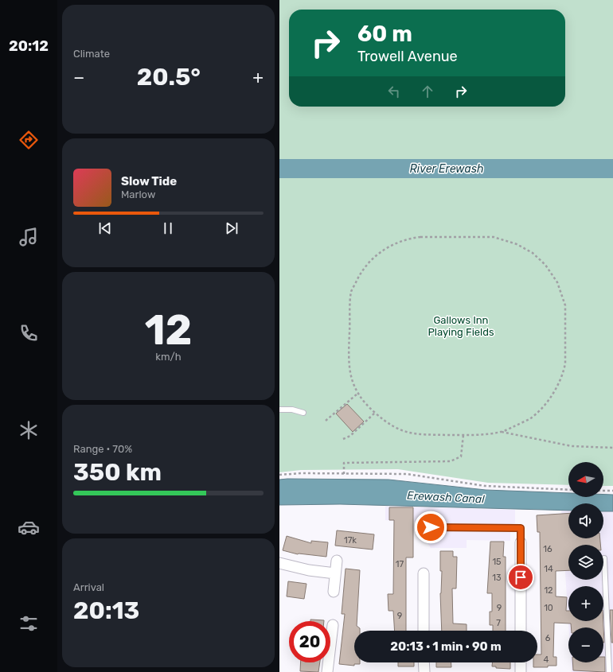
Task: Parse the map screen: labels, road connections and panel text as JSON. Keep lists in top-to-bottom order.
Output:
{
  "water": ["River Erewash", "Erewash Canal"],
  "parks": ["Gallows Inn Playing Fields"],
  "house_numbers": [
    "17k",
    "16",
    "15",
    "17",
    "14",
    "13",
    "12",
    "9",
    "10",
    "9",
    "7",
    "6",
    "4"
  ],
  "north": "left",
  "page": {
    "tabs": "20:12",
    "tile": [
      "Climate",
      ["12", "km/h"],
      ["Range · 70%", "350 km"],
      ["Arrival", "20:13"]
    ],
    "turn": ["60 m", "Trowell Avenue"],
    "heat": ["−", "20.5°", "+"],
    "song": ["Slow Tide", "Marlow"],
    "map_buttons": ["+", "−"],
    "limit": "20",
    "trip": "20:13 · 1 min · 90 m"
  }
}
